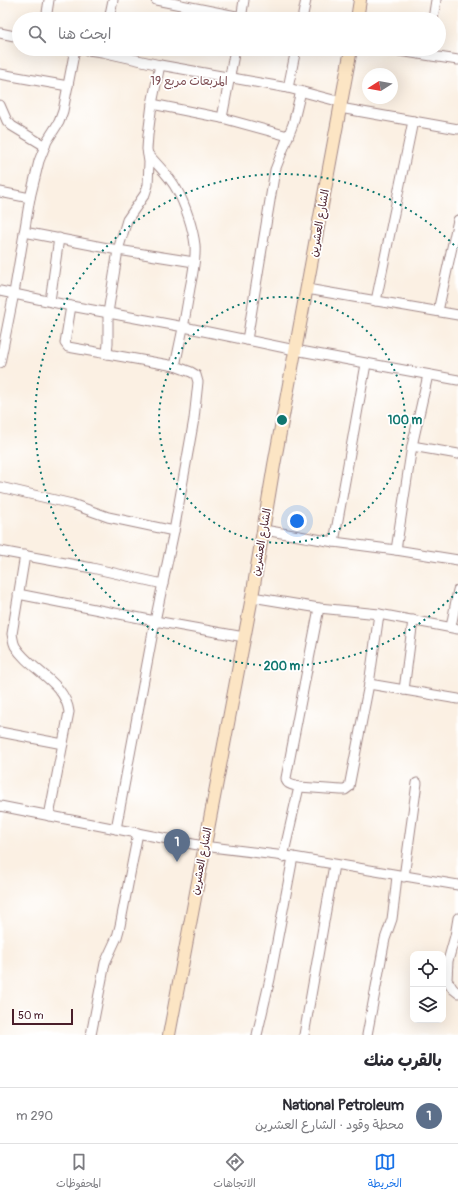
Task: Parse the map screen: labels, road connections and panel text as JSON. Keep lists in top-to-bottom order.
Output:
{
  "streets": {
    "street": ["الشارع العشرين"]
  },
  "districts": ["المربعات مربع 19"],
  "scale_bar": "50 m",
  "north": "left",
  "page": {
    "search": "ابحث هنا",
    "pins": "1",
    "scale": "50 m",
    "heading": "بالقرب منك",
    "list": [
      {
        "mark": "1",
        "name": "National Petroleum",
        "note": "محطة وقود · الشارع العشرين",
        "value": "290 m"
      }
    ],
    "nav": ["الخريطة", "الاتجاهات", "المحفوظات"]
  },
  "rings": ["100 m", "200 m"]
}
